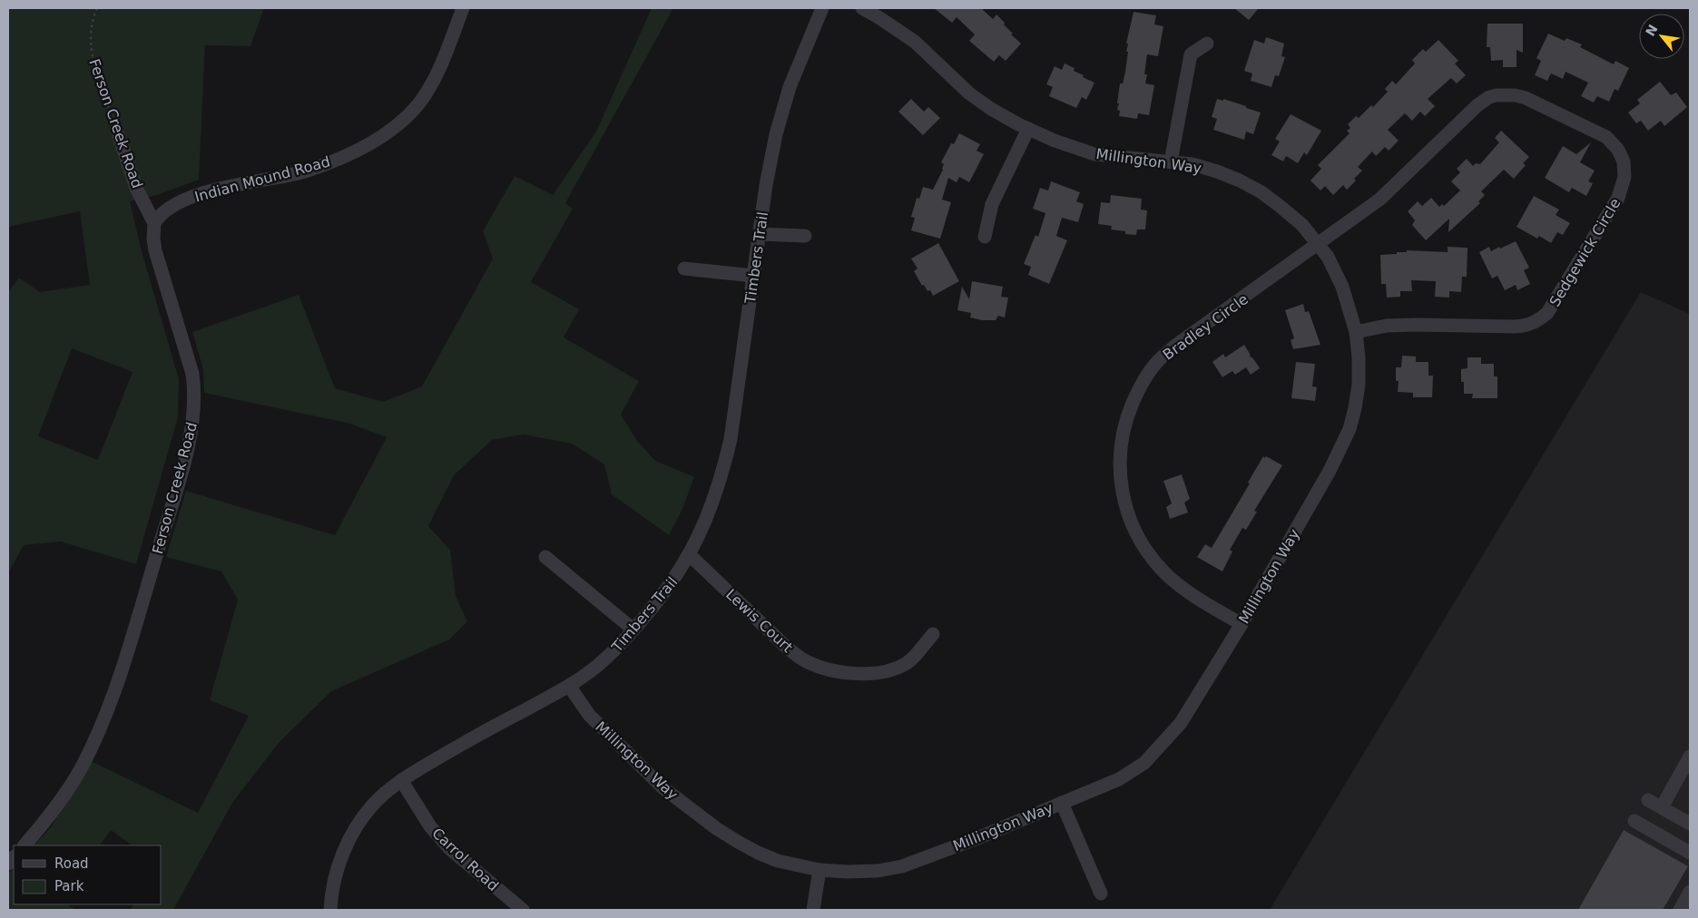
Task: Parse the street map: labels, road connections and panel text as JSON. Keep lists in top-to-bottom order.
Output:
{
  "streets": {
    "street": [
      "Ferson Creek Road",
      "Millington Way",
      "Indian Mound Road",
      "Sedgewick Circle",
      "Timbers Trail",
      "Bradley Circle",
      "Lewis Court",
      "Carrol Road"
    ]
  },
  "crossings": [
    ["Ferson Creek Road", "Indian Mound Road"],
    ["Millington Way", "Sedgewick Circle"],
    ["Millington Way", "Timbers Trail"],
    ["Millington Way", "Bradley Circle"],
    ["Sedgewick Circle", "Bradley Circle"],
    ["Timbers Trail", "Lewis Court"],
    ["Timbers Trail", "Carrol Road"]
  ],
  "legend": ["Road", "Park"],
  "north": "top left"
}
